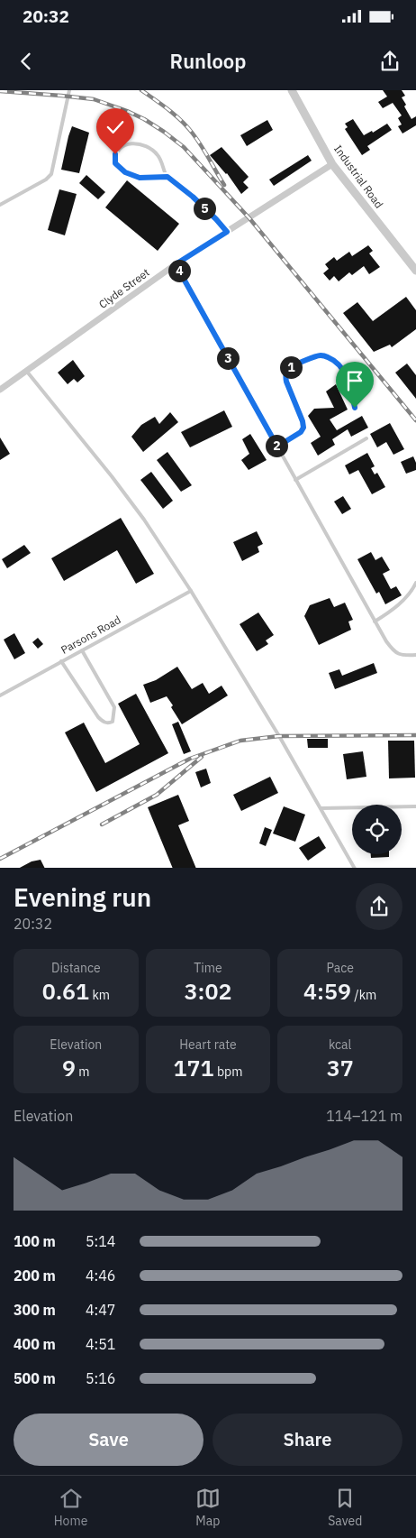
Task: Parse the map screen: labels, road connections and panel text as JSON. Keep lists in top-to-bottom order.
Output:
{
  "streets": {
    "street": ["Industrial Road", "Clyde Street"],
    "lane": ["Parsons Road"]
  },
  "crossings": [
    ["Industrial Road", "Clyde Street"]
  ],
  "page": {
    "status": "20:32",
    "header": "Runloop",
    "pins": [
      "5",
      "4",
      "3",
      "1",
      "2"
    ],
    "heading": ["Evening run", "20:32"],
    "stats": [
      ["Distance", "0.61 km"],
      ["Time", "3:02"],
      ["Pace", "4:59 /km"],
      ["Elevation", "9 m"],
      ["Heart rate", "171 bpm"],
      ["kcal", "37"]
    ],
    "chart": ["Elevation", "114–121 m"],
    "list": [
      {
        "name": "100 m",
        "note": "5:14"
      },
      {
        "name": "200 m",
        "note": "4:46"
      },
      {
        "name": "300 m",
        "note": "4:47"
      },
      {
        "name": "400 m",
        "note": "4:51"
      },
      {
        "name": "500 m",
        "note": "5:16"
      }
    ],
    "buttons": ["Save", "Share"],
    "tabs": ["Home", "Map", "Saved"]
  }
}
